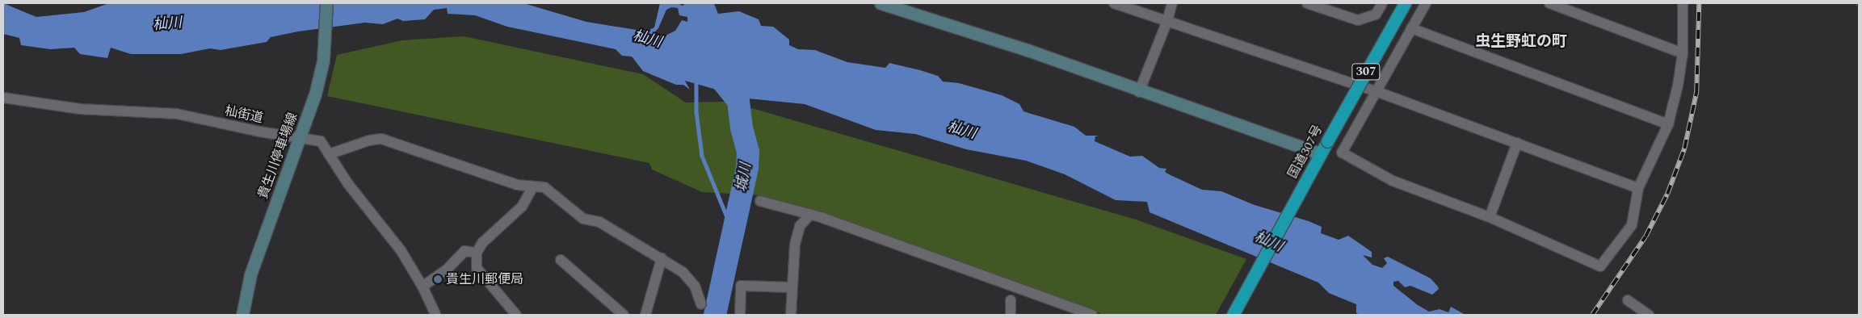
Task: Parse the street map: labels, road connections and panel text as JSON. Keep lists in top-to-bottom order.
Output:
{
  "streets": {
    "highway": ["307", "国道307号"],
    "street": ["杣街道", "貴生川停車場線"]
  },
  "crossings": [
    ["杣街道", "貴生川停車場線"]
  ],
  "districts": ["虫生野虹の町"],
  "water": ["杣川", "城川"],
  "places": ["貴生川郵便局"]
}
